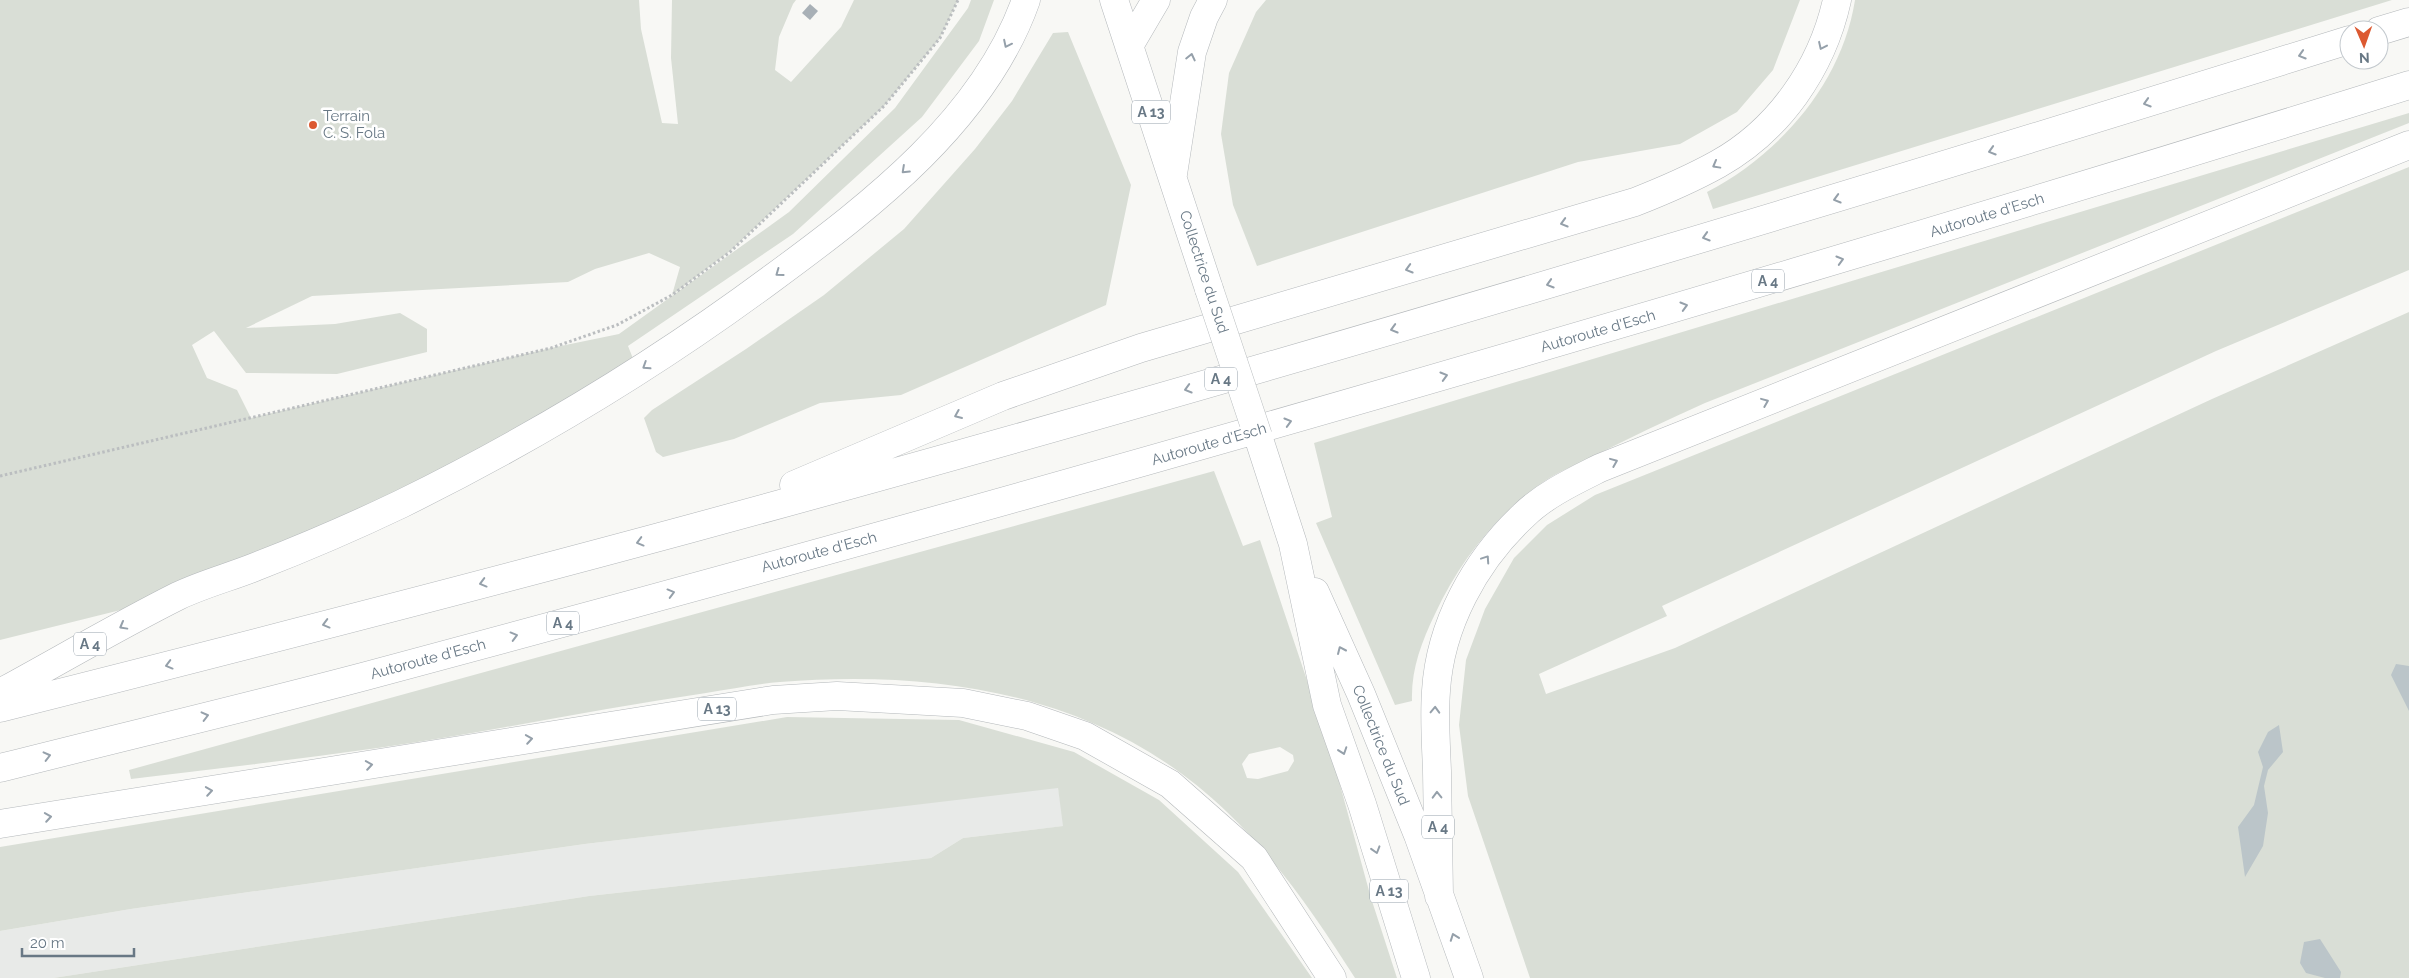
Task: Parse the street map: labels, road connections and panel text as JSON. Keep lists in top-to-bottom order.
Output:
{
  "streets": {
    "highway": [
      "A 13",
      "Autoroute d'Esch",
      "Collectrice du Sud",
      "A 4"
    ]
  },
  "crossings": [
    ["Collectrice du Sud", "A 4"]
  ],
  "places": ["Terrain C. S. Fola"],
  "scale_bar": "20 m",
  "north": "bottom"
}
